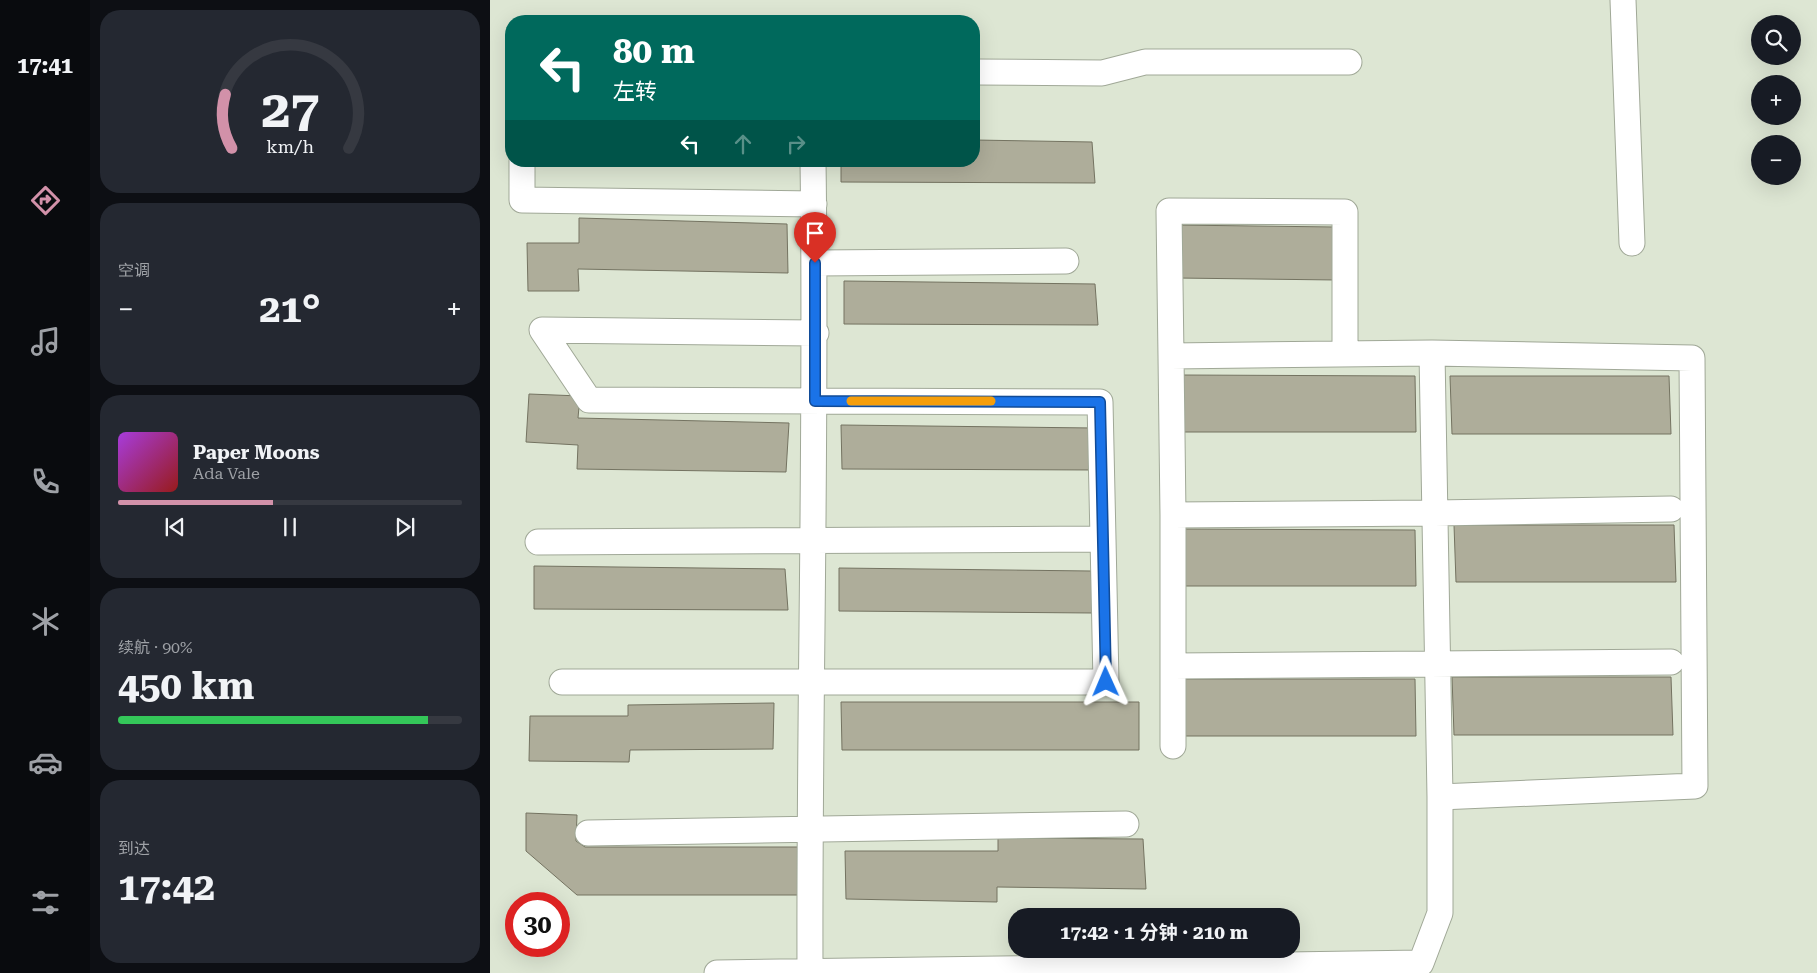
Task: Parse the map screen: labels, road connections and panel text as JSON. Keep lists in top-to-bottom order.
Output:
{
  "page": {
    "tabs": "17:41",
    "map_buttons": ["+", "−"],
    "turn": ["80 m", "左转"],
    "tile": [
      "空调",
      ["续航 · 90%", "450 km"],
      ["到达", "17:42"]
    ],
    "heat": ["−", "21°", "+"],
    "song": ["Paper Moons", "Ada Vale"],
    "limit": "30",
    "trip": "17:42 · 1 分钟 · 210 m",
    "gauge": ["27", "km/h"]
  }
}
